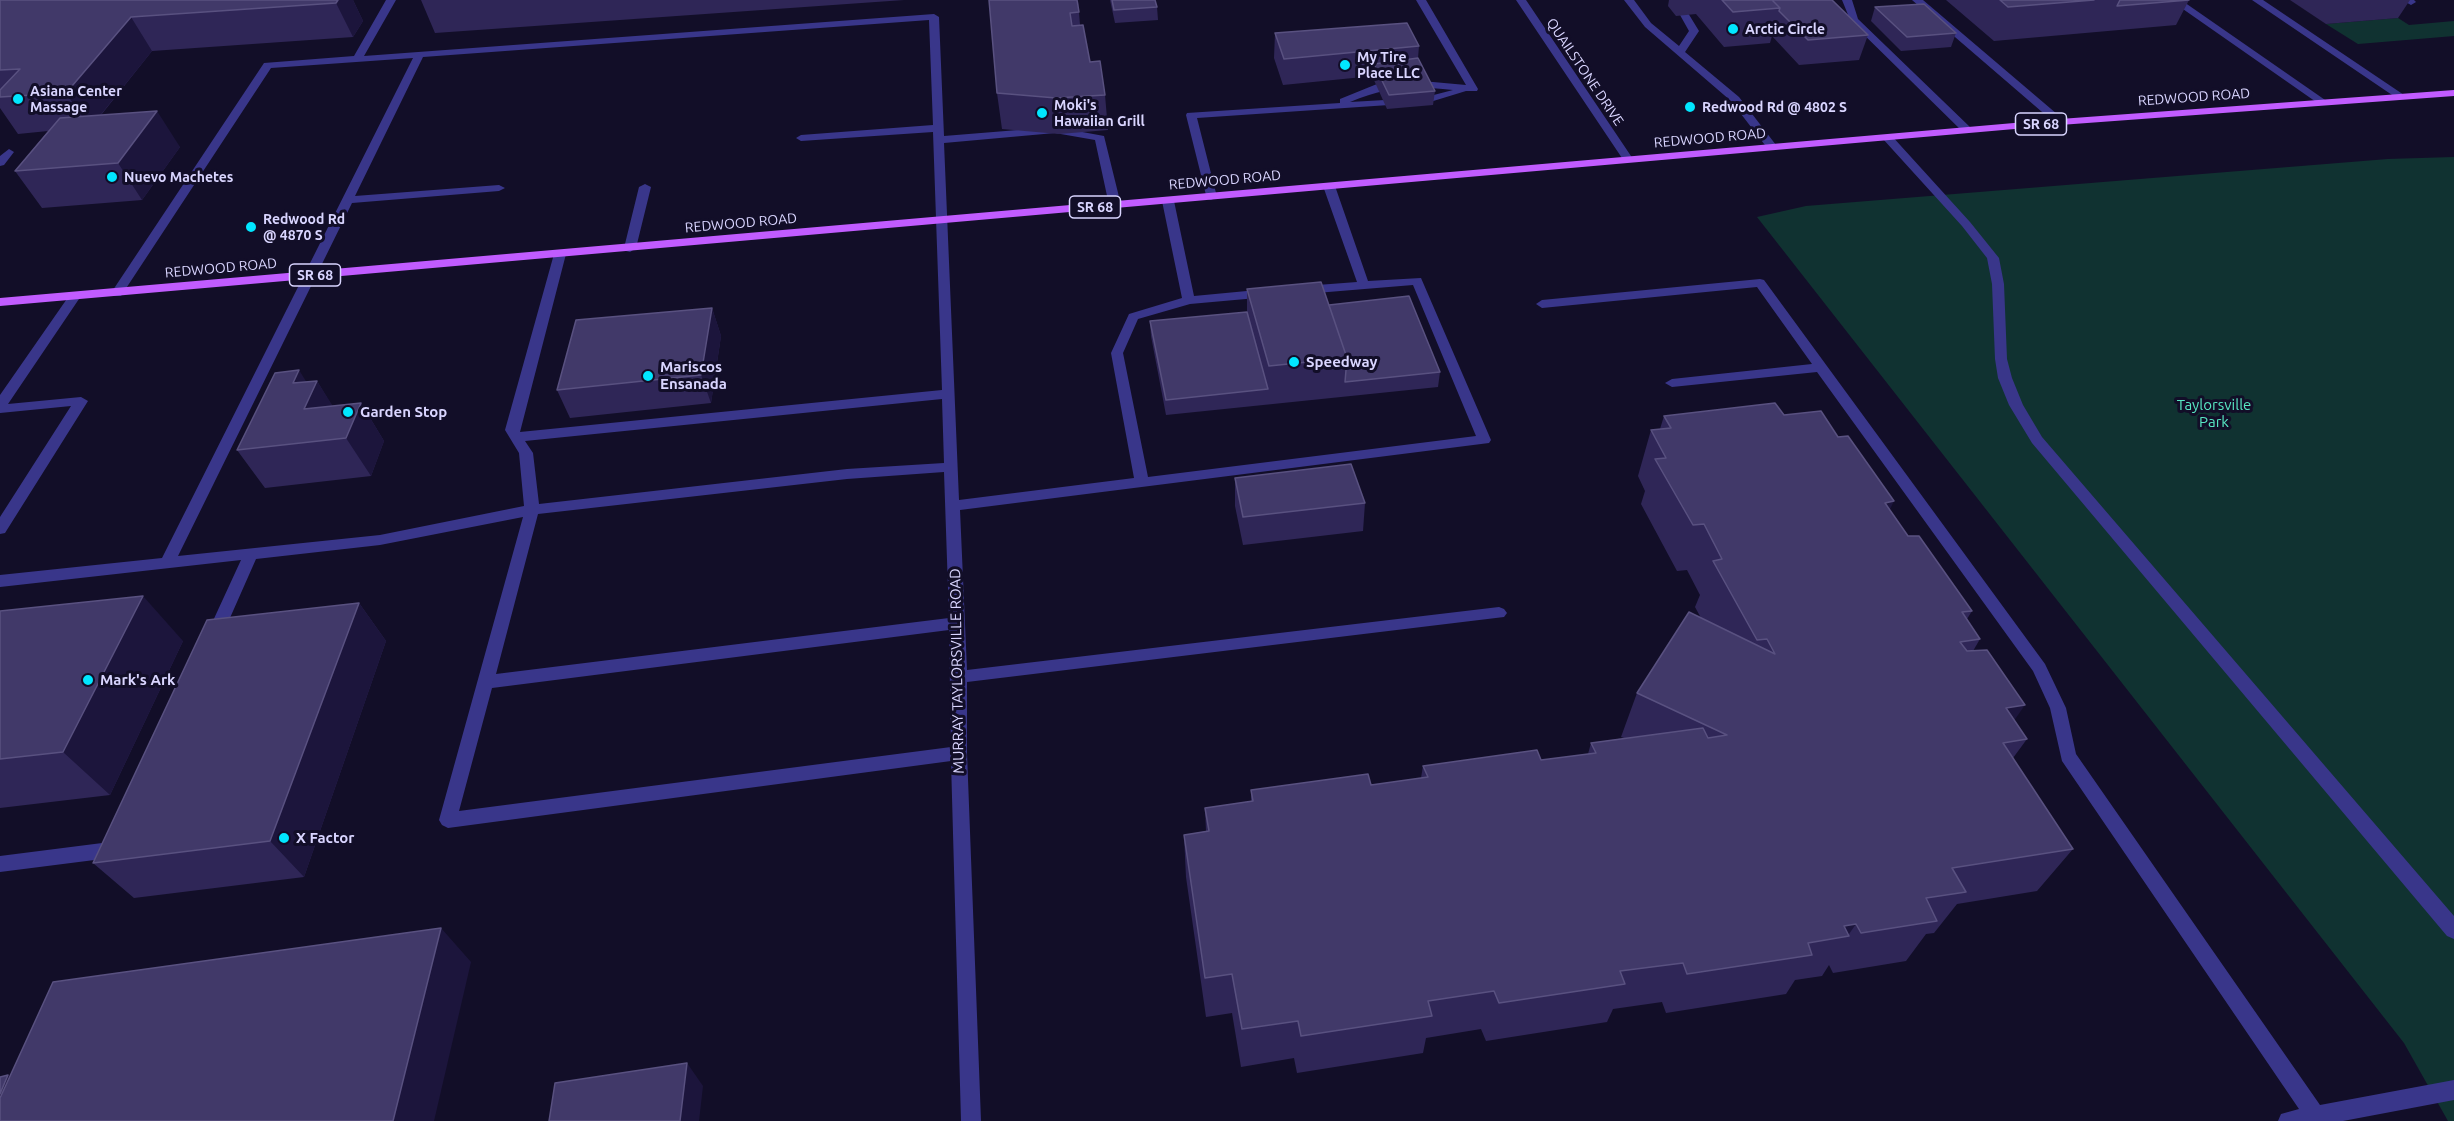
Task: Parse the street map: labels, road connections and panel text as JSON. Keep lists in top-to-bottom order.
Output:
{
  "streets": {
    "main road": ["REDWOOD ROAD", "SR 68"],
    "street": ["QUAILSTONE DRIVE", "MURRAY TAYLORSVILLE ROAD"]
  },
  "crossings": [
    ["QUAILSTONE DRIVE", "REDWOOD ROAD"],
    ["REDWOOD ROAD", "MURRAY TAYLORSVILLE ROAD"]
  ],
  "parks": ["Taylorsville Park"],
  "places": [
    "Arctic Circle",
    "My Tire Place LLC",
    "Asiana Center Massage",
    "Redwood Rd @ 4802 S",
    "Moki's Hawaiian Grill",
    "Nuevo Machetes",
    "Redwood Rd @ 4870 S",
    "Speedway",
    "Mariscos Ensanada",
    "Garden Stop",
    "Mark's Ark",
    "X Factor"
  ]
}
